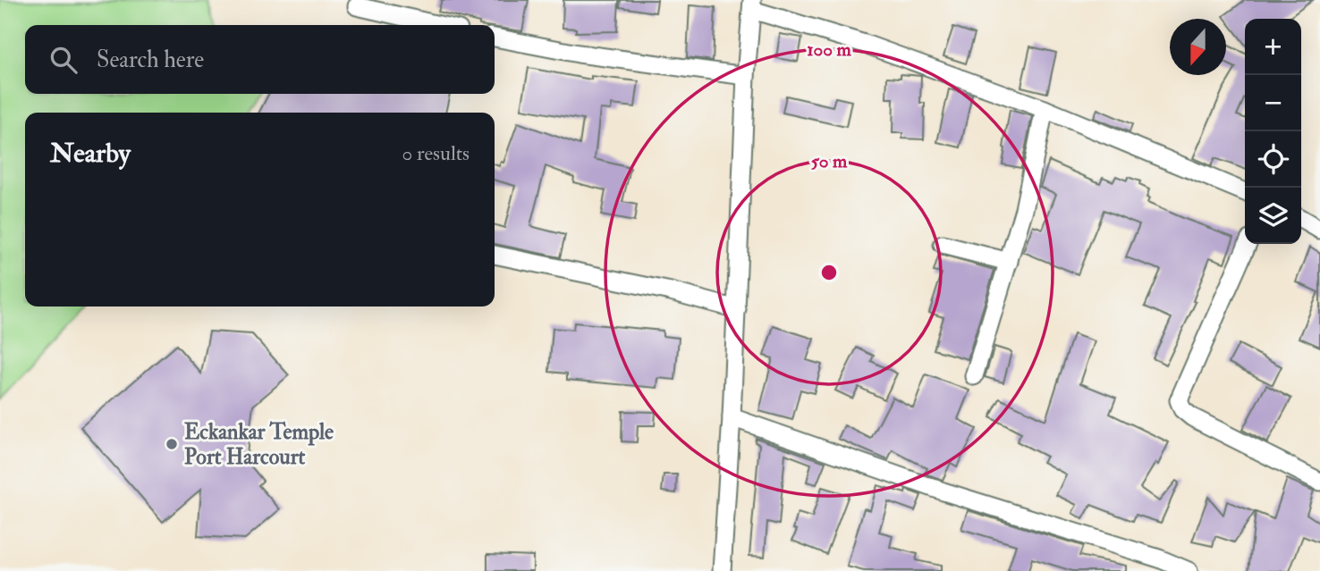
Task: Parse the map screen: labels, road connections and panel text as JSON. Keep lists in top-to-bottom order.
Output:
{
  "places": ["Eckankar Temple Port Harcourt"],
  "north": "bottom",
  "page": {
    "map_buttons": ["+", "−"],
    "search": "Search here",
    "heading": ["Nearby", "0 results"]
  },
  "rings": ["100 m", "50 m"]
}
